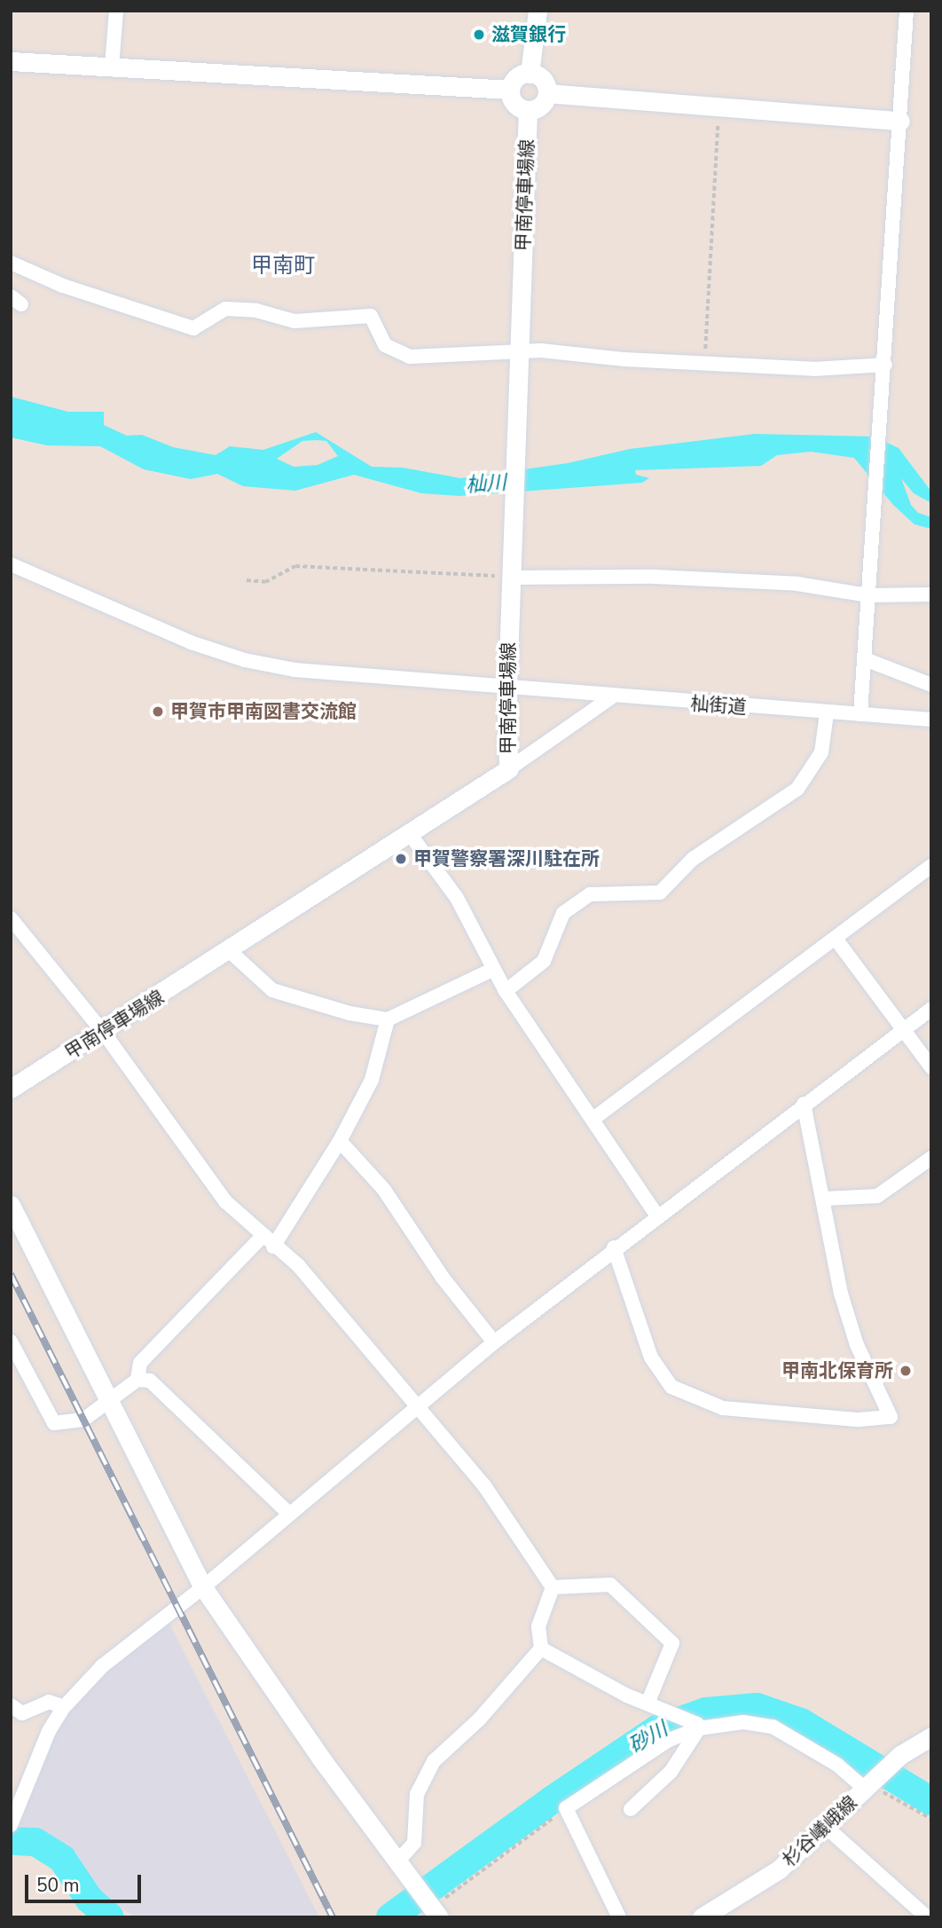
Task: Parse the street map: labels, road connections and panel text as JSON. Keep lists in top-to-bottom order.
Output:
{
  "streets": {
    "main road": ["甲南停車場線", "杉谷嶬峨線"],
    "street": ["杣街道"]
  },
  "crossings": [
    ["甲南停車場線", "杣街道"]
  ],
  "districts": ["甲南町"],
  "water": ["杣川", "砂川"],
  "places": [
    "滋賀銀行",
    "甲賀市甲南図書交流館",
    "甲賀警察署深川駐在所",
    "甲南北保育所"
  ],
  "scale_bar": "50 m"
}
